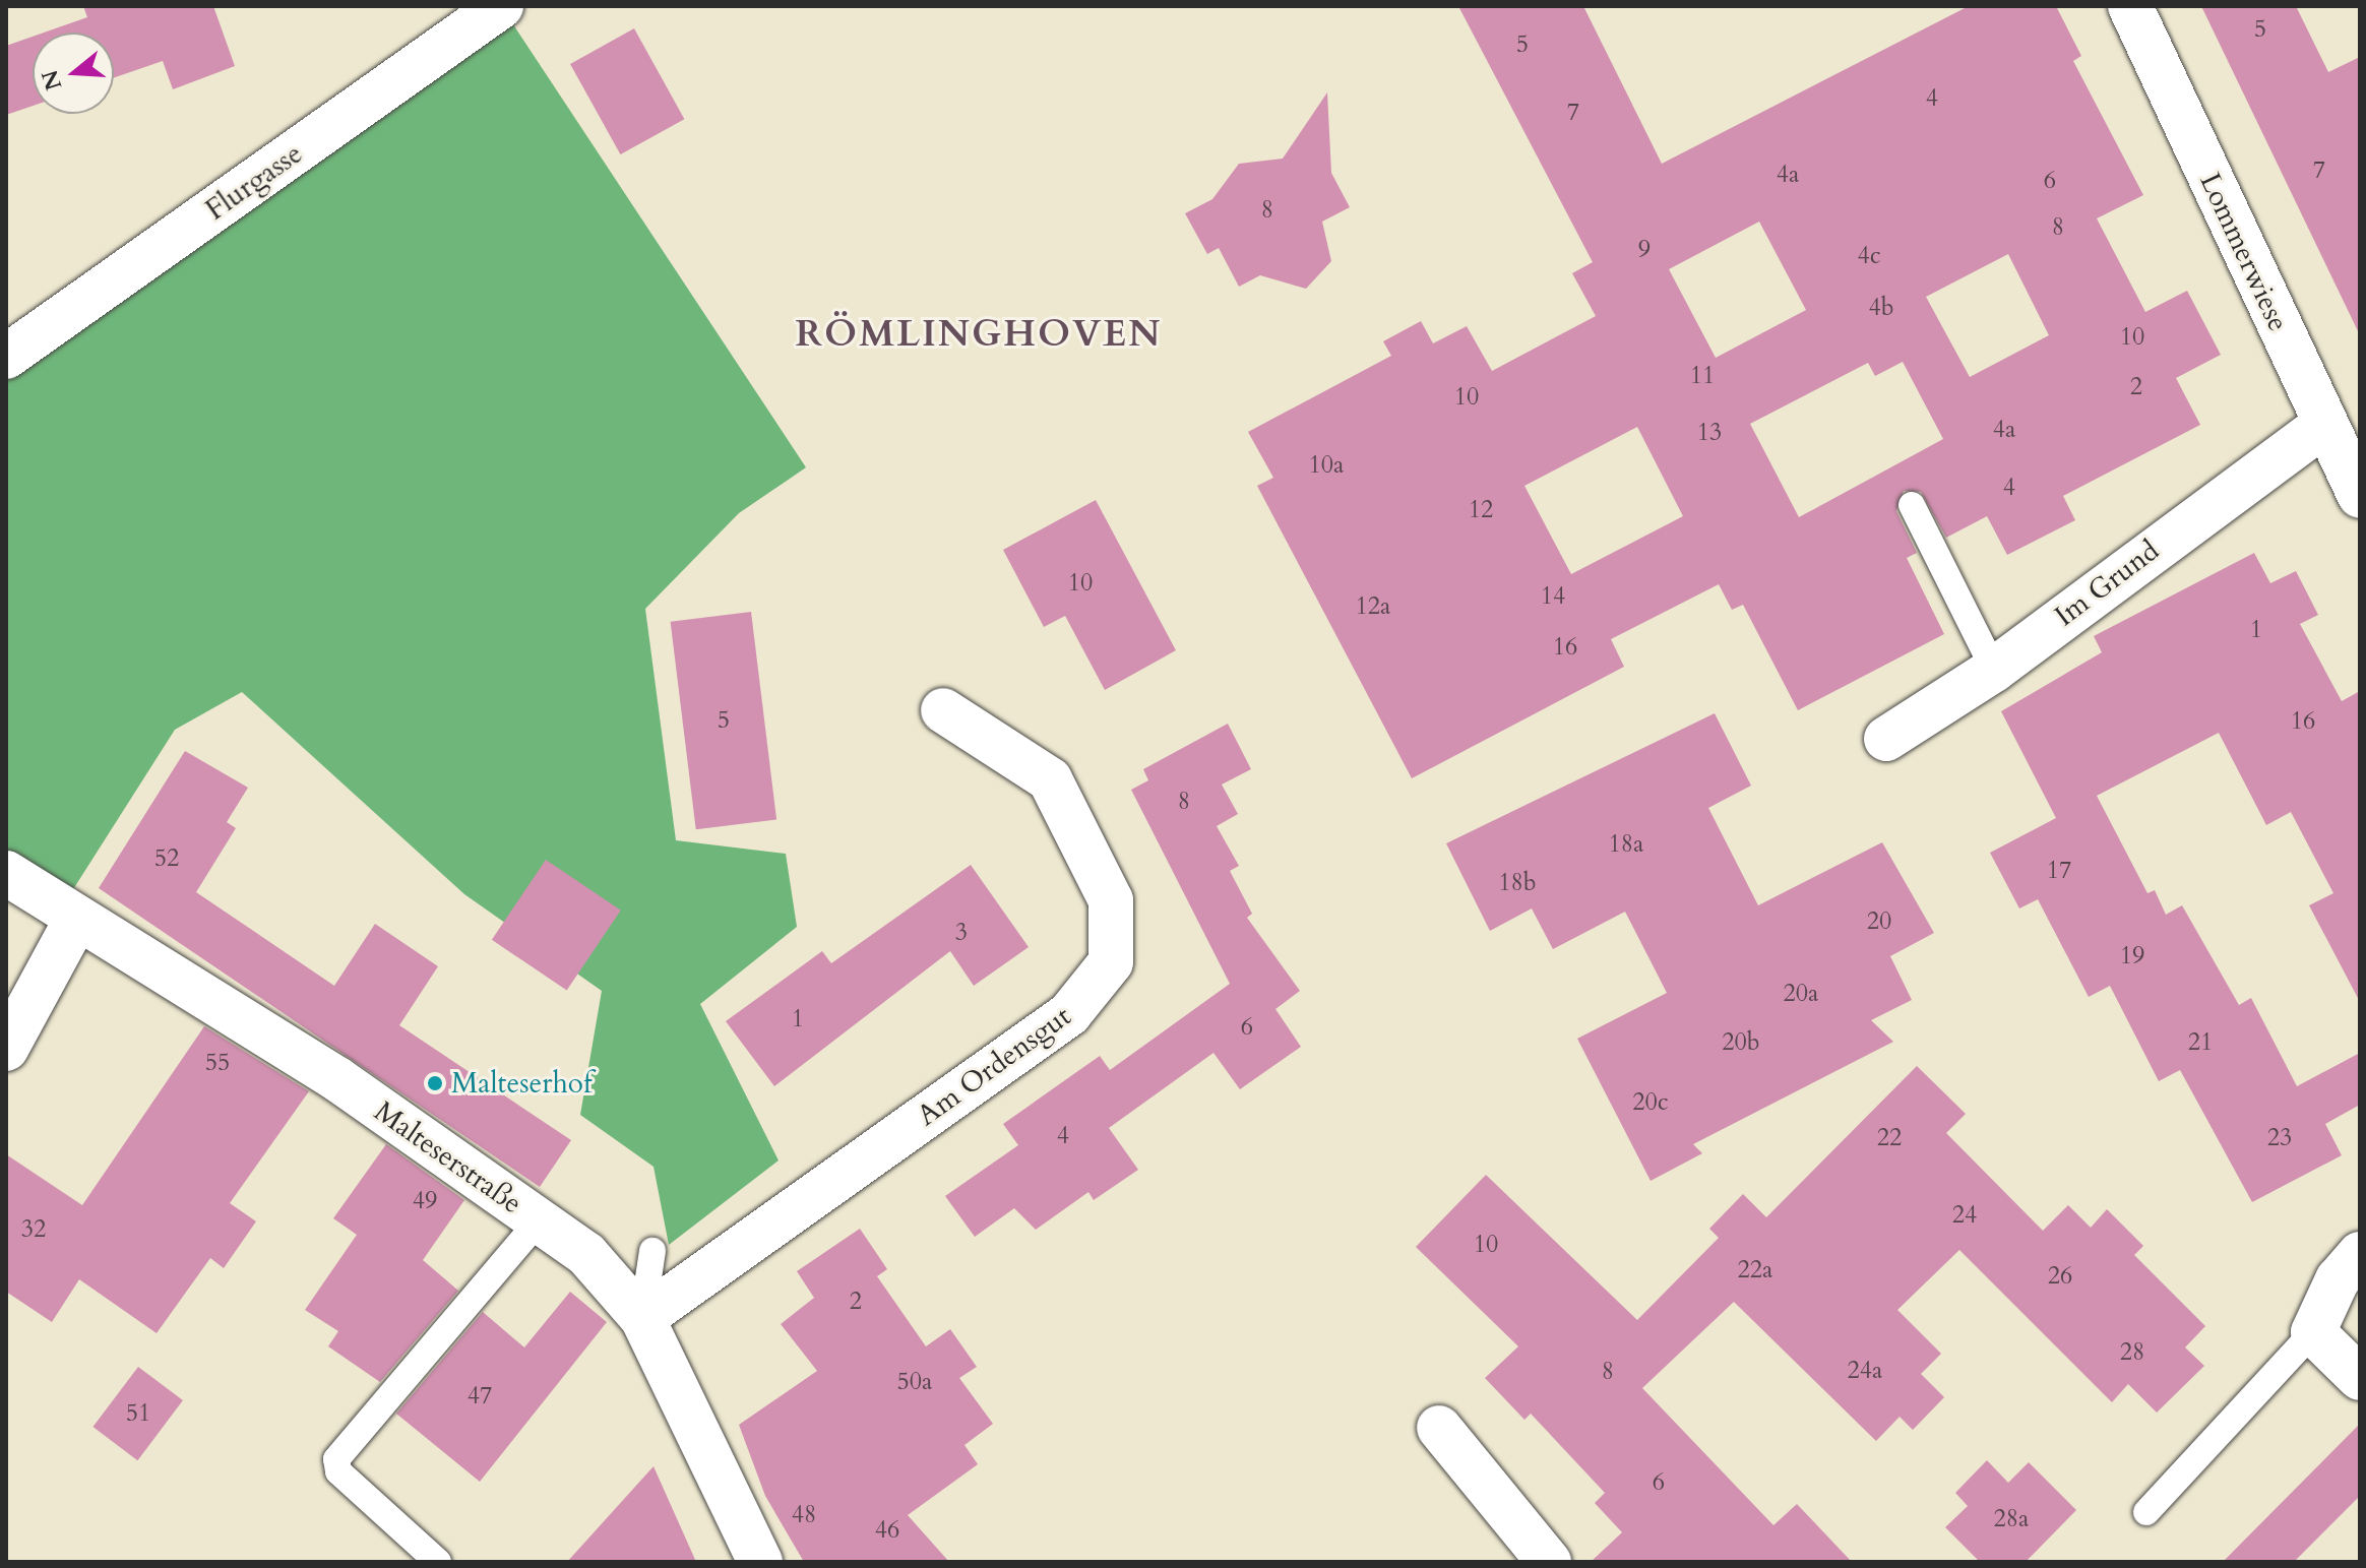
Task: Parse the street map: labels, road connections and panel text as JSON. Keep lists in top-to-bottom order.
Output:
{
  "streets": {
    "street": [
      "Flurgasse",
      "Lommerwiese",
      "Im Grund",
      "Am Ordensgut",
      "Malteserstraße"
    ]
  },
  "crossings": [
    ["Lommerwiese", "Im Grund"],
    ["Am Ordensgut", "Malteserstraße"]
  ],
  "districts": ["RÖMLINGHOVEN"],
  "places": ["Malteserhof"],
  "house_numbers": [
    "5",
    "5",
    "4",
    "7",
    "7",
    "4a",
    "6",
    "8",
    "8",
    "9",
    "4c",
    "4b",
    "10",
    "11",
    "2",
    "10",
    "4a",
    "13",
    "10a",
    "4",
    "12",
    "10",
    "14",
    "12a",
    "1",
    "16",
    "5",
    "16",
    "8",
    "18a",
    "52",
    "17",
    "18b",
    "20",
    "3",
    "19",
    "20a",
    "1",
    "6",
    "20b",
    "21",
    "55",
    "20c",
    "4",
    "22",
    "23",
    "49",
    "24",
    "32",
    "10",
    "22a",
    "26",
    "2",
    "28",
    "24a",
    "8",
    "50a",
    "47",
    "51",
    "6",
    "48",
    "28a",
    "46"
  ],
  "north": "left"
}
